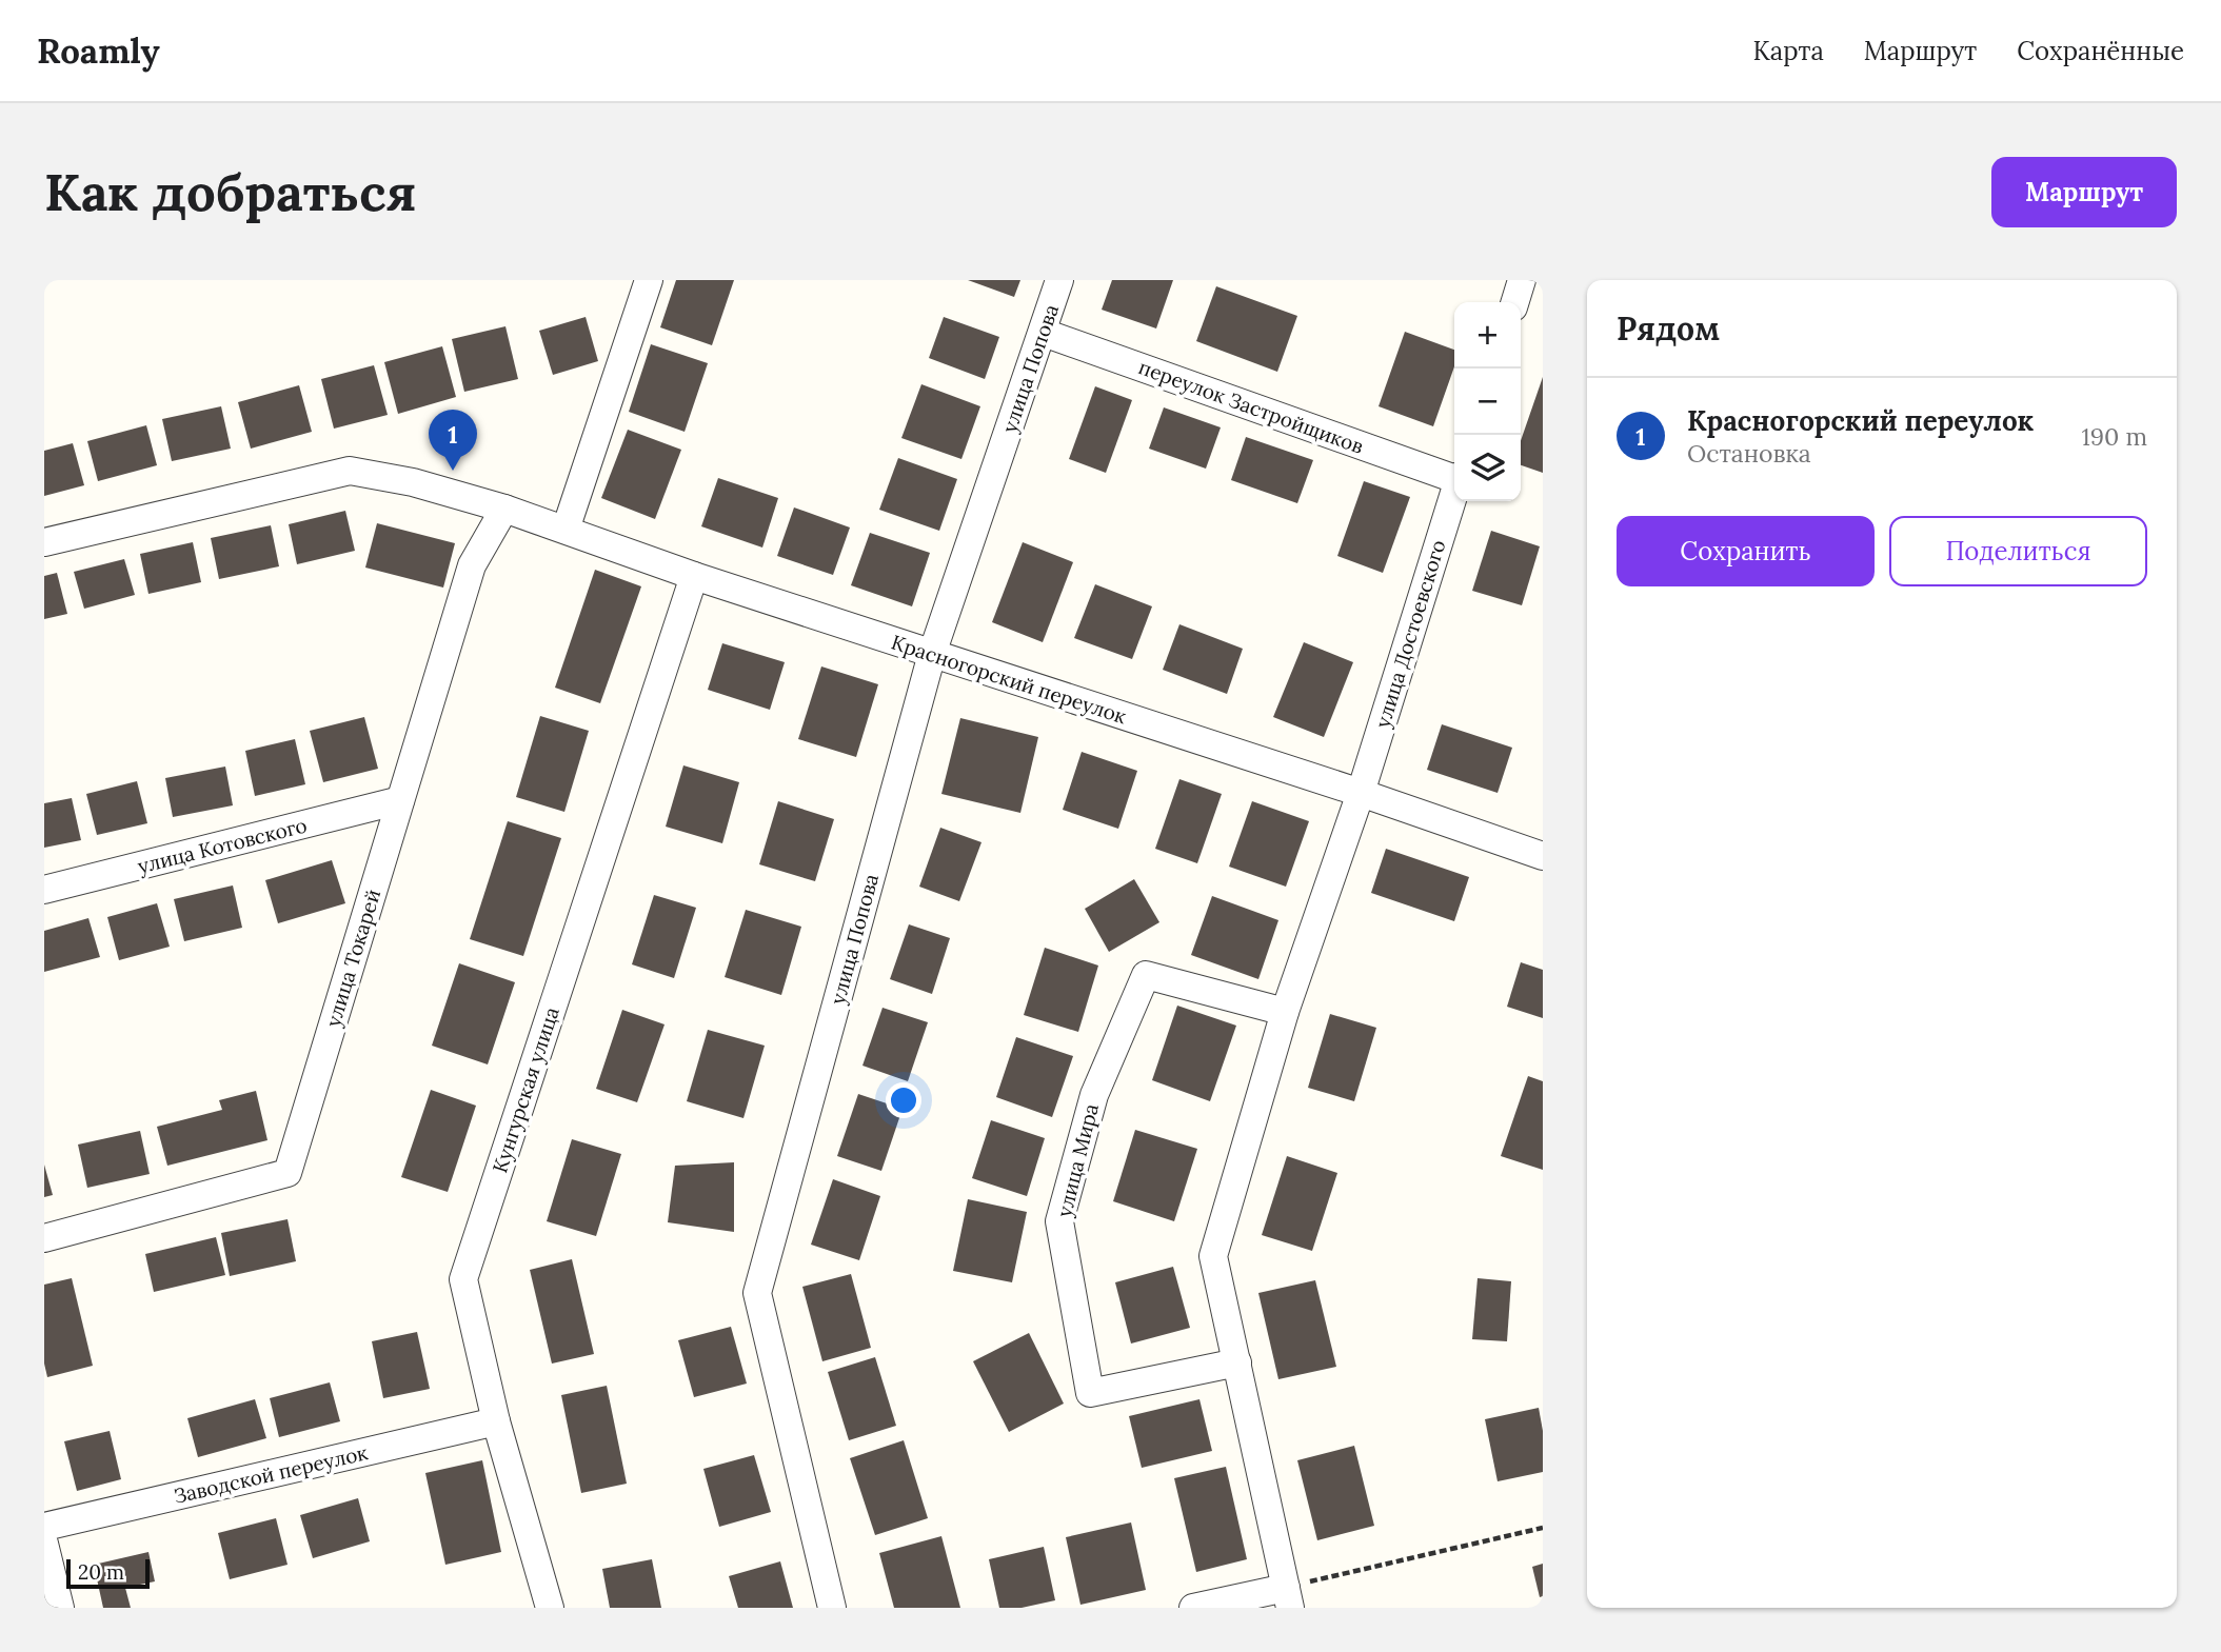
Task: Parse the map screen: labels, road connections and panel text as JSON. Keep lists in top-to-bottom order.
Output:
{
  "streets": {
    "street": [
      "улица Попова",
      "переулок Застройщиков",
      "улица Достоевского",
      "Красногорский переулок",
      "улица Котовского",
      "улица Токарей",
      "Кунгурская улица",
      "улица Мира",
      "Заводской переулок"
    ]
  },
  "crossings": [
    ["улица Попова", "переулок Застройщиков"],
    ["улица Попова", "Красногорский переулок"],
    ["улица Достоевского", "Красногорский переулок"],
    ["Красногорский переулок", "улица Токарей"],
    ["Красногорский переулок", "Кунгурская улица"],
    ["улица Котовского", "улица Токарей"],
    ["Кунгурская улица", "Заводской переулок"]
  ],
  "scale_bar": "20 m",
  "page": {
    "header": "Roamly",
    "nav": ["Карта", "Маршрут", "Сохранённые"],
    "buttons": [
      "Маршрут",
      ["Сохранить", "Поделиться"]
    ],
    "title": "Как добраться",
    "heading": "Рядом",
    "map_buttons": ["+", "−"],
    "list": [
      {
        "mark": "1",
        "name": "Красногорский переулок",
        "note": "Остановка",
        "value": "190 m"
      }
    ],
    "pins": "1",
    "scale": "20 m"
  }
}
